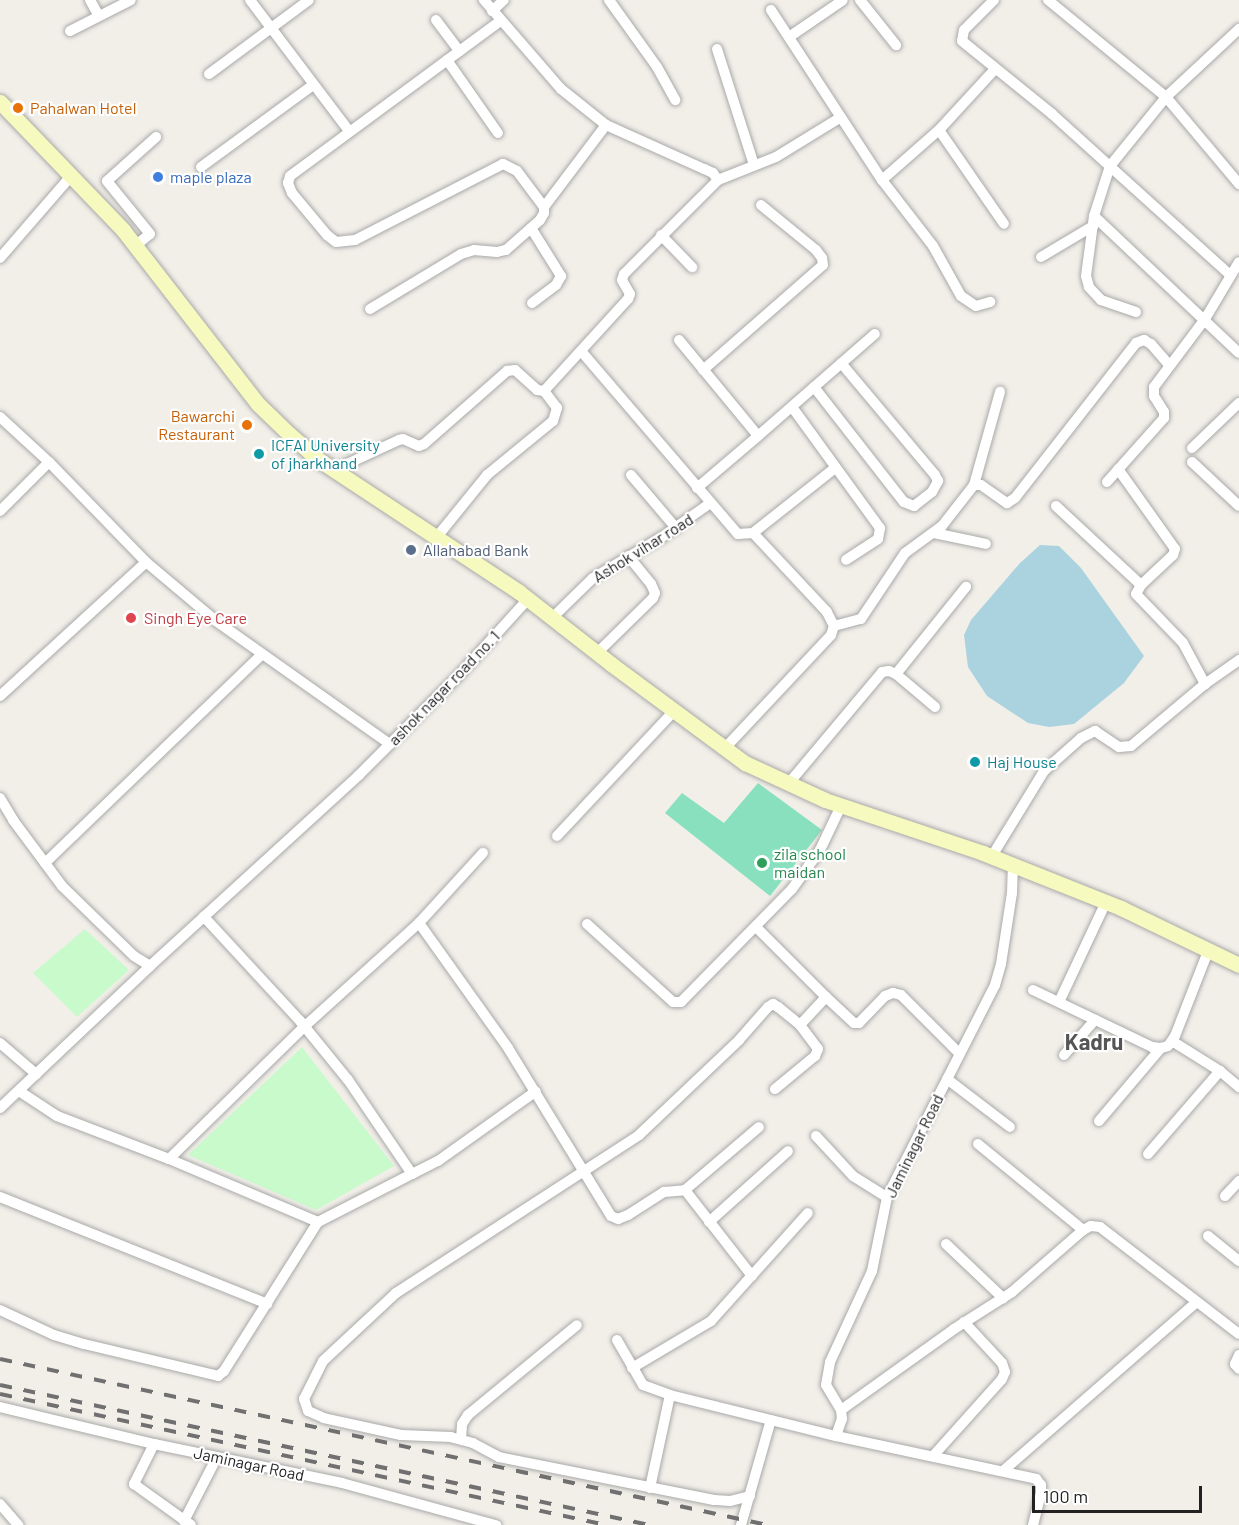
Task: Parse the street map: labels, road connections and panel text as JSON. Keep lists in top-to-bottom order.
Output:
{
  "streets": {
    "street": ["Ashok vihar road", "ashok nagar road no. 1", "Jaminagar Road"]
  },
  "districts": ["Kadru"],
  "places": [
    "Pahalwan Hotel",
    "maple plaza",
    "Bawarchi Restaurant",
    "ICFAI University of jharkhand",
    "Allahabad Bank",
    "Singh Eye Care",
    "Haj House",
    "zila school maidan"
  ],
  "scale_bar": "100 m"
}
